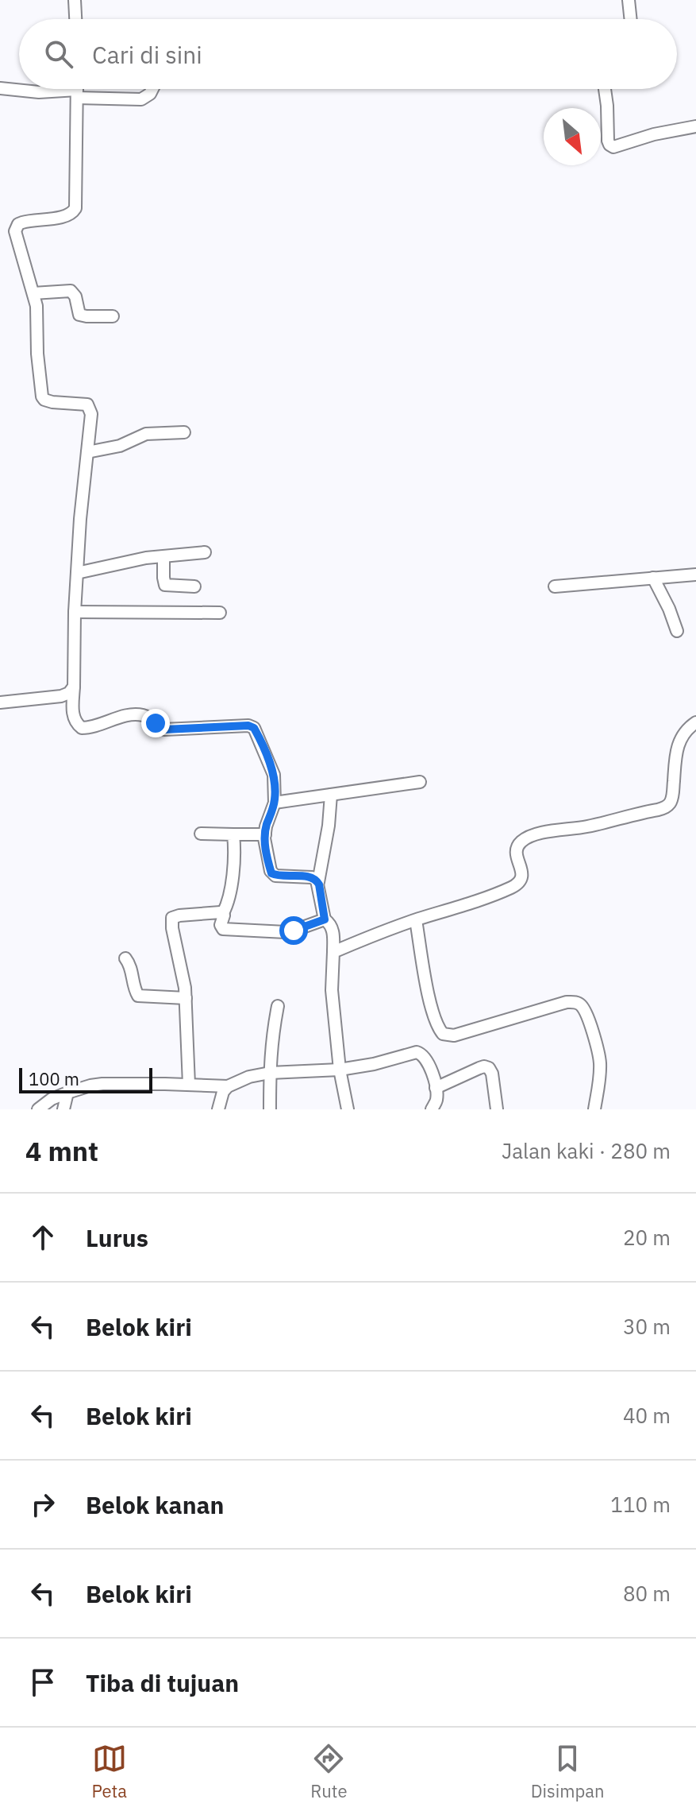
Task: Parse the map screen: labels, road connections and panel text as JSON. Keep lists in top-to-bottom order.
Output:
{
  "scale_bar": "100 m",
  "north": "bottom right",
  "page": {
    "search": "Cari di sini",
    "scale": "100 m",
    "heading": ["4 mnt", "Jalan kaki · 280 m"],
    "list": [
      ["Lurus", "20 m"],
      ["Belok kiri", "30 m"],
      ["Belok kiri", "40 m"],
      ["Belok kanan", "110 m"],
      ["Belok kiri", "80 m"],
      "Tiba di tujuan"
    ],
    "nav": ["Peta", "Rute", "Disimpan"]
  }
}
